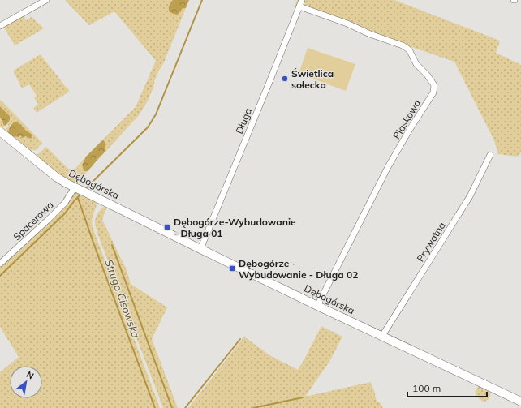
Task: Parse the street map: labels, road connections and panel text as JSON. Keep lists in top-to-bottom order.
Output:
{
  "streets": {
    "street": [
      "Piaskowa",
      "Długa",
      "Dębogórska",
      "Spacerowa",
      "Prywatna"
    ]
  },
  "crossings": [
    ["Piaskowa", "Długa"],
    ["Piaskowa", "Dębogórska"],
    ["Długa", "Dębogórska"],
    ["Dębogórska", "Spacerowa"],
    ["Dębogórska", "Prywatna"]
  ],
  "water": ["Struga Cisowska"],
  "places": {
    "other": ["Świetlica sołecka"],
    "transit": ["Dębogórze-Wybudowanie - Długa 01", "Dębogórze - Wybudowanie - Długa 02"]
  },
  "scale_bar": "100 m",
  "north": "top right"
}
